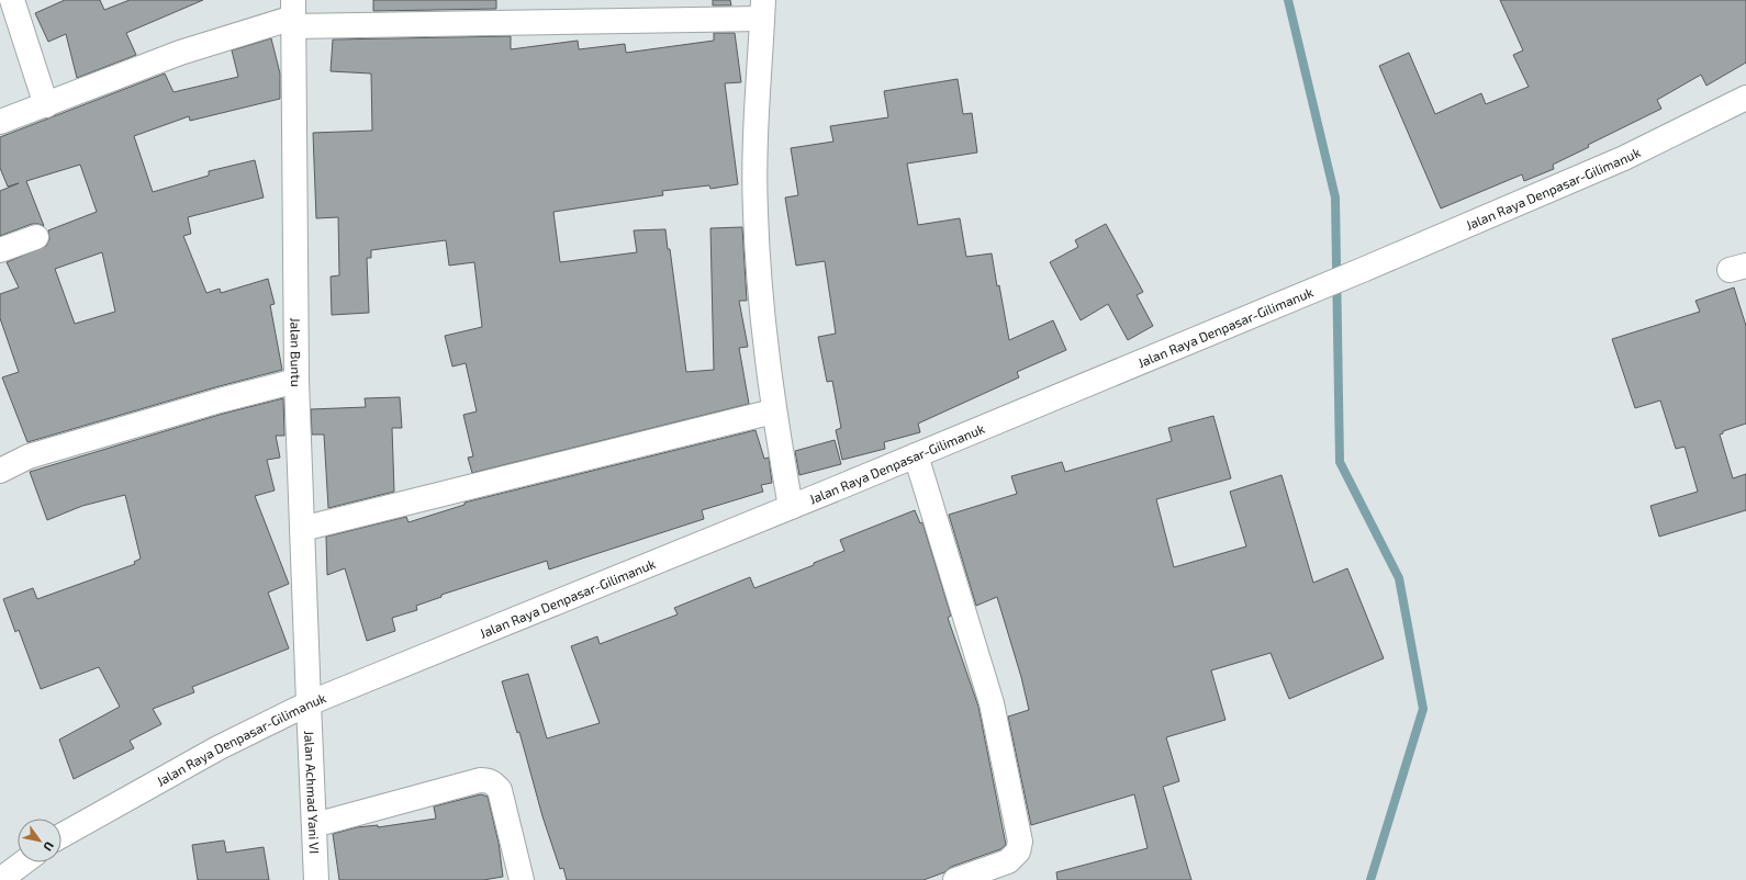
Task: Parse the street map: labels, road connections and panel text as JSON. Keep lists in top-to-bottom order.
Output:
{
  "streets": {
    "main road": ["Jalan Raya Denpasar-Gilimanuk", "Jalan Buntu", "Jalan Achmad Yani VI"]
  },
  "crossings": [
    ["Jalan Raya Denpasar-Gilimanuk", "Jalan Buntu"],
    ["Jalan Raya Denpasar-Gilimanuk", "Jalan Achmad Yani VI"],
    ["Jalan Buntu", "Jalan Achmad Yani VI"]
  ],
  "north": "bottom right"
}
